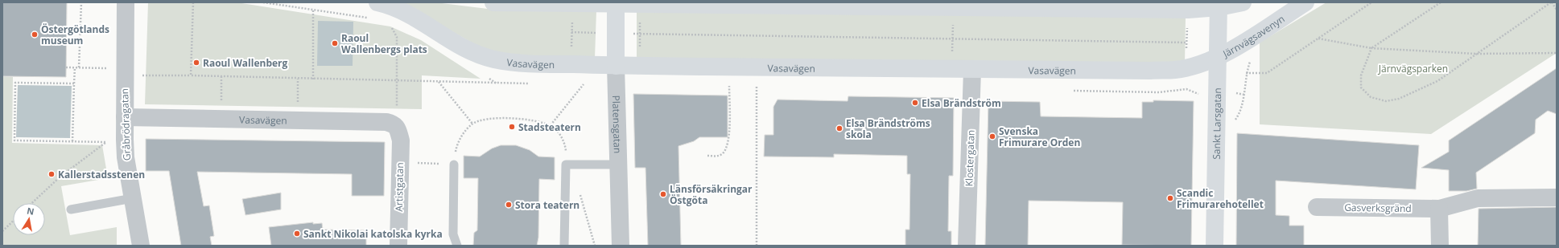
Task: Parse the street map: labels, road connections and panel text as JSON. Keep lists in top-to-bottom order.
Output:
{
  "streets": {
    "main road": [
      "Järnvägsavenyn",
      "Vasavägen",
      "Platensgatan",
      "Sankt Larsgatan"
    ],
    "street": [
      "Gråbrödragatan",
      "Klostergatan",
      "Artistgatan",
      "Gasverksgränd"
    ]
  },
  "crossings": [
    ["Järnvägsavenyn", "Vasavägen"],
    ["Järnvägsavenyn", "Sankt Larsgatan"],
    ["Vasavägen", "Platensgatan"],
    ["Vasavägen", "Gråbrödragatan"],
    ["Vasavägen", "Sankt Larsgatan"],
    ["Vasavägen", "Klostergatan"],
    ["Vasavägen", "Artistgatan"]
  ],
  "parks": ["Järnvägsparken"],
  "places": [
    "Östergötlands museum",
    "Raoul Wallenbergs plats",
    "Raoul Wallenberg",
    "Elsa Brändström",
    "Stadsteatern",
    "Elsa Brändströms skola",
    "Svenska Frimurare Orden",
    "Kallerstadsstenen",
    "Länsförsäkringar Östgöta",
    "Scandic Frimurarehotellet",
    "Stora teatern",
    "Sankt Nikolai katolska kyrka"
  ],
  "north": "top"
}
